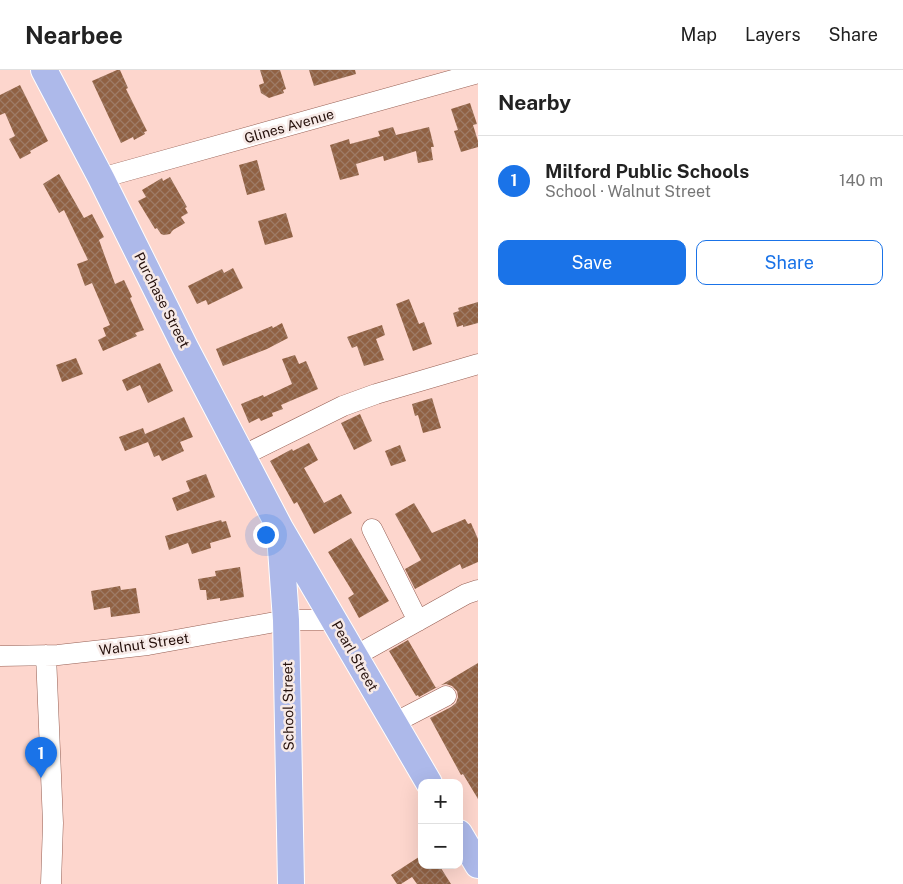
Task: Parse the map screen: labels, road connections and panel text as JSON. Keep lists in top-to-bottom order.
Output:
{
  "streets": {
    "main road": ["Purchase Street", "Pearl Street", "School Street"],
    "street": ["Glines Avenue", "Walnut Street"]
  },
  "crossings": [
    ["Glines Avenue", "Purchase Street"],
    ["Purchase Street", "Pearl Street"],
    ["Purchase Street", "School Street"],
    ["Walnut Street", "Pearl Street"],
    ["Walnut Street", "School Street"],
    ["Pearl Street", "School Street"]
  ],
  "page": {
    "header": "Nearbee",
    "nav": ["Map", "Layers", "Share"],
    "heading": "Nearby",
    "list": [
      {
        "mark": "1",
        "name": "Milford Public Schools",
        "note": "School · Walnut Street",
        "value": "140 m"
      }
    ],
    "buttons": ["Save", "Share"],
    "pins": "1",
    "map_buttons": ["+", "−"]
  }
}
